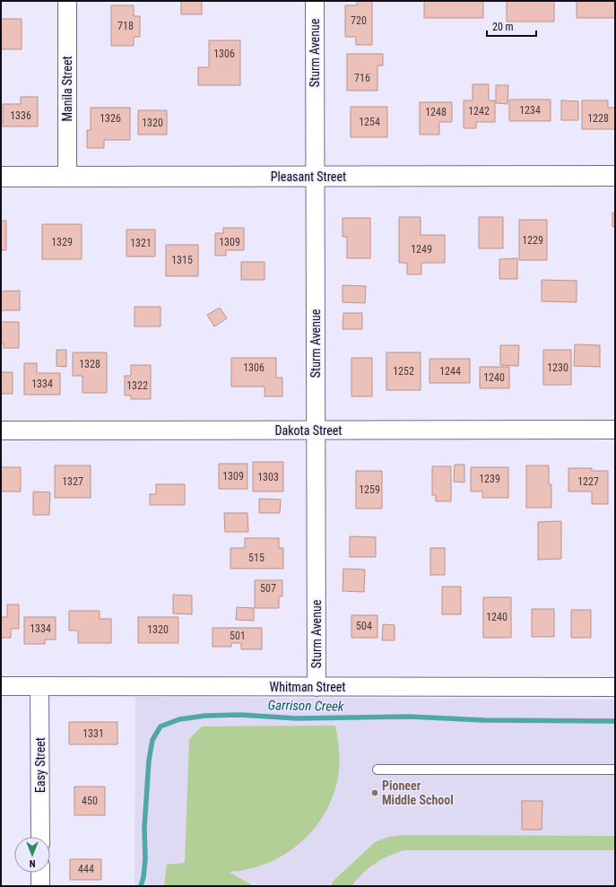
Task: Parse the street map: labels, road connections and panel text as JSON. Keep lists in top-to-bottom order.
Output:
{
  "streets": {
    "main road": ["Pleasant Street"],
    "street": [
      "Sturm Avenue",
      "Manila Street",
      "Dakota Street",
      "Whitman Street",
      "Easy Street"
    ]
  },
  "crossings": [
    ["Sturm Avenue", "Pleasant Street"],
    ["Sturm Avenue", "Dakota Street"],
    ["Sturm Avenue", "Whitman Street"],
    ["Manila Street", "Pleasant Street"],
    ["Whitman Street", "Easy Street"]
  ],
  "water": ["Garrison Creek"],
  "places": ["Pioneer Middle School"],
  "house_numbers": [
    "720",
    "718",
    "1306",
    "716",
    "1234",
    "1242",
    "1248",
    "1336",
    "1326",
    "1228",
    "1254",
    "1320",
    "1229",
    "1329",
    "1309",
    "1321",
    "1249",
    "1315",
    "1328",
    "1306",
    "1230",
    "1252",
    "1244",
    "1240",
    "1334",
    "1322",
    "1309",
    "1303",
    "1239",
    "1327",
    "1227",
    "1259",
    "515",
    "507",
    "1240",
    "504",
    "1334",
    "1320",
    "501",
    "1331",
    "450",
    "444"
  ],
  "scale_bar": "20 m",
  "north": "bottom"
}
